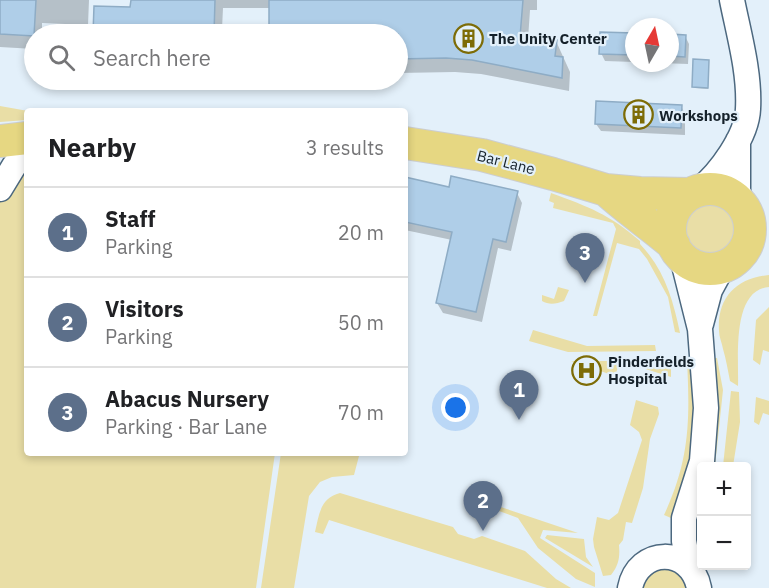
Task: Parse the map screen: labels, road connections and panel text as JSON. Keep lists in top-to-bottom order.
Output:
{
  "streets": {
    "main road": ["Bar Lane"]
  },
  "places": {
    "building": ["The Unity Center", "Workshops"],
    "hospital": ["Pinderfields Hospital"]
  },
  "north": "top",
  "page": {
    "search": "Search here",
    "heading": ["Nearby", "3 results"],
    "list": [
      {
        "mark": "1",
        "name": "Staff",
        "note": "Parking",
        "value": "20 m"
      },
      {
        "mark": "2",
        "name": "Visitors",
        "note": "Parking",
        "value": "50 m"
      },
      {
        "mark": "3",
        "name": "Abacus Nursery",
        "note": "Parking · Bar Lane",
        "value": "70 m"
      }
    ],
    "pins": ["3", "1", "2"],
    "map_buttons": ["+", "−"]
  }
}
